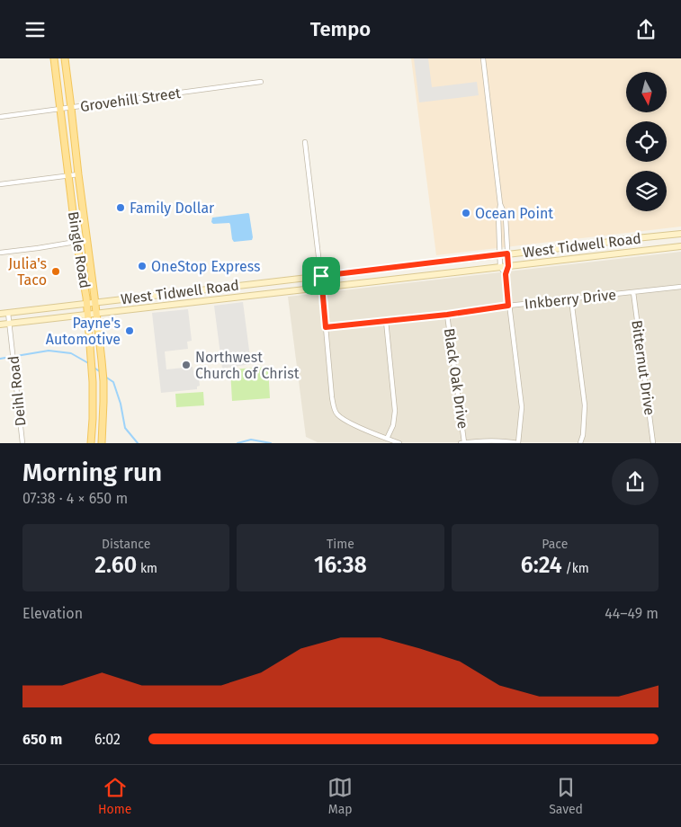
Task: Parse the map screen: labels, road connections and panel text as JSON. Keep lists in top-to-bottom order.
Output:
{
  "streets": {
    "main road": ["West Tidwell Road", "Bingle Road"],
    "street": [
      "Grovehill Street",
      "Inkberry Drive",
      "Bitternut Drive",
      "Black Oak Drive",
      "Deihl Road"
    ]
  },
  "crossings": [
    ["Grovehill Street", "Bingle Road"],
    ["West Tidwell Road", "Bingle Road"],
    ["West Tidwell Road", "Deihl Road"],
    ["Inkberry Drive", "Bitternut Drive"],
    ["Inkberry Drive", "Black Oak Drive"]
  ],
  "places": [
    "Family Dollar",
    "Ocean Point",
    "OneStop Express",
    "Julia's Taco",
    "Payne's Automotive",
    "Northwest Church of Christ"
  ],
  "north": "bottom",
  "page": {
    "header": "Tempo",
    "heading": ["Morning run", "07:38 · 4 × 650 m"],
    "stats": [
      ["Distance", "2.60 km"],
      ["Time", "16:38"],
      ["Pace", "6:24 /km"]
    ],
    "chart": ["Elevation", "44–49 m"],
    "list": [
      {
        "name": "650 m",
        "note": "6:02"
      }
    ],
    "tabs": ["Home", "Map", "Saved"]
  }
}
